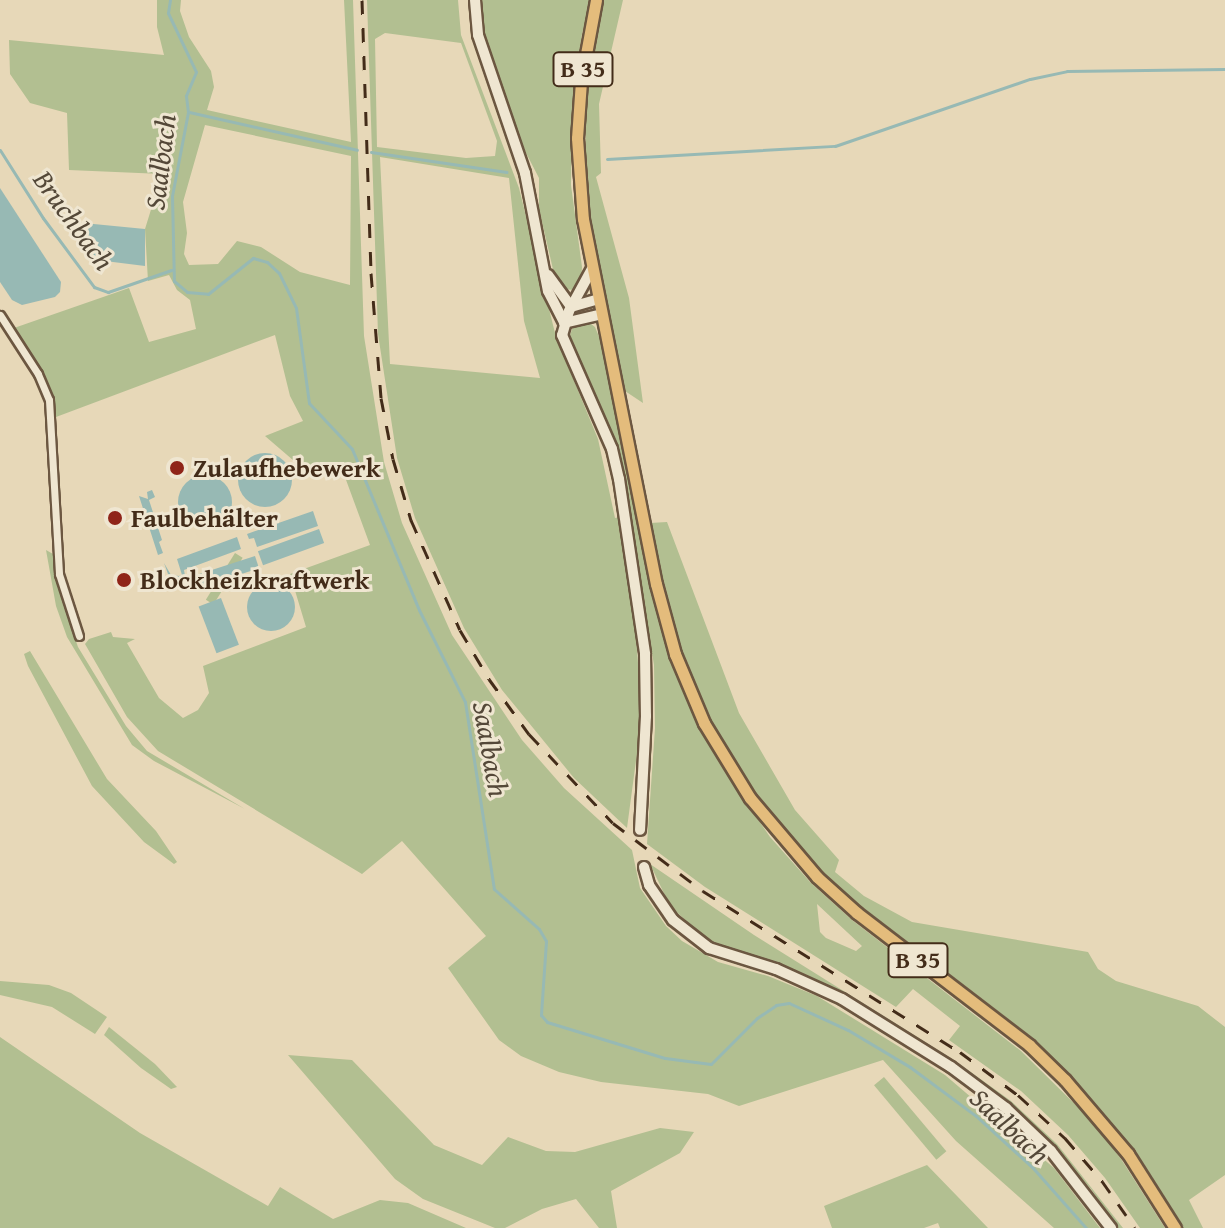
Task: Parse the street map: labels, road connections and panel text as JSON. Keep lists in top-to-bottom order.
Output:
{
  "streets": {
    "main road": ["B 35"]
  },
  "water": ["Saalbach", "Bruchbach"],
  "places": ["Zulaufhebewerk", "Faulbehälter", "Blockheizkraftwerk"]
}
